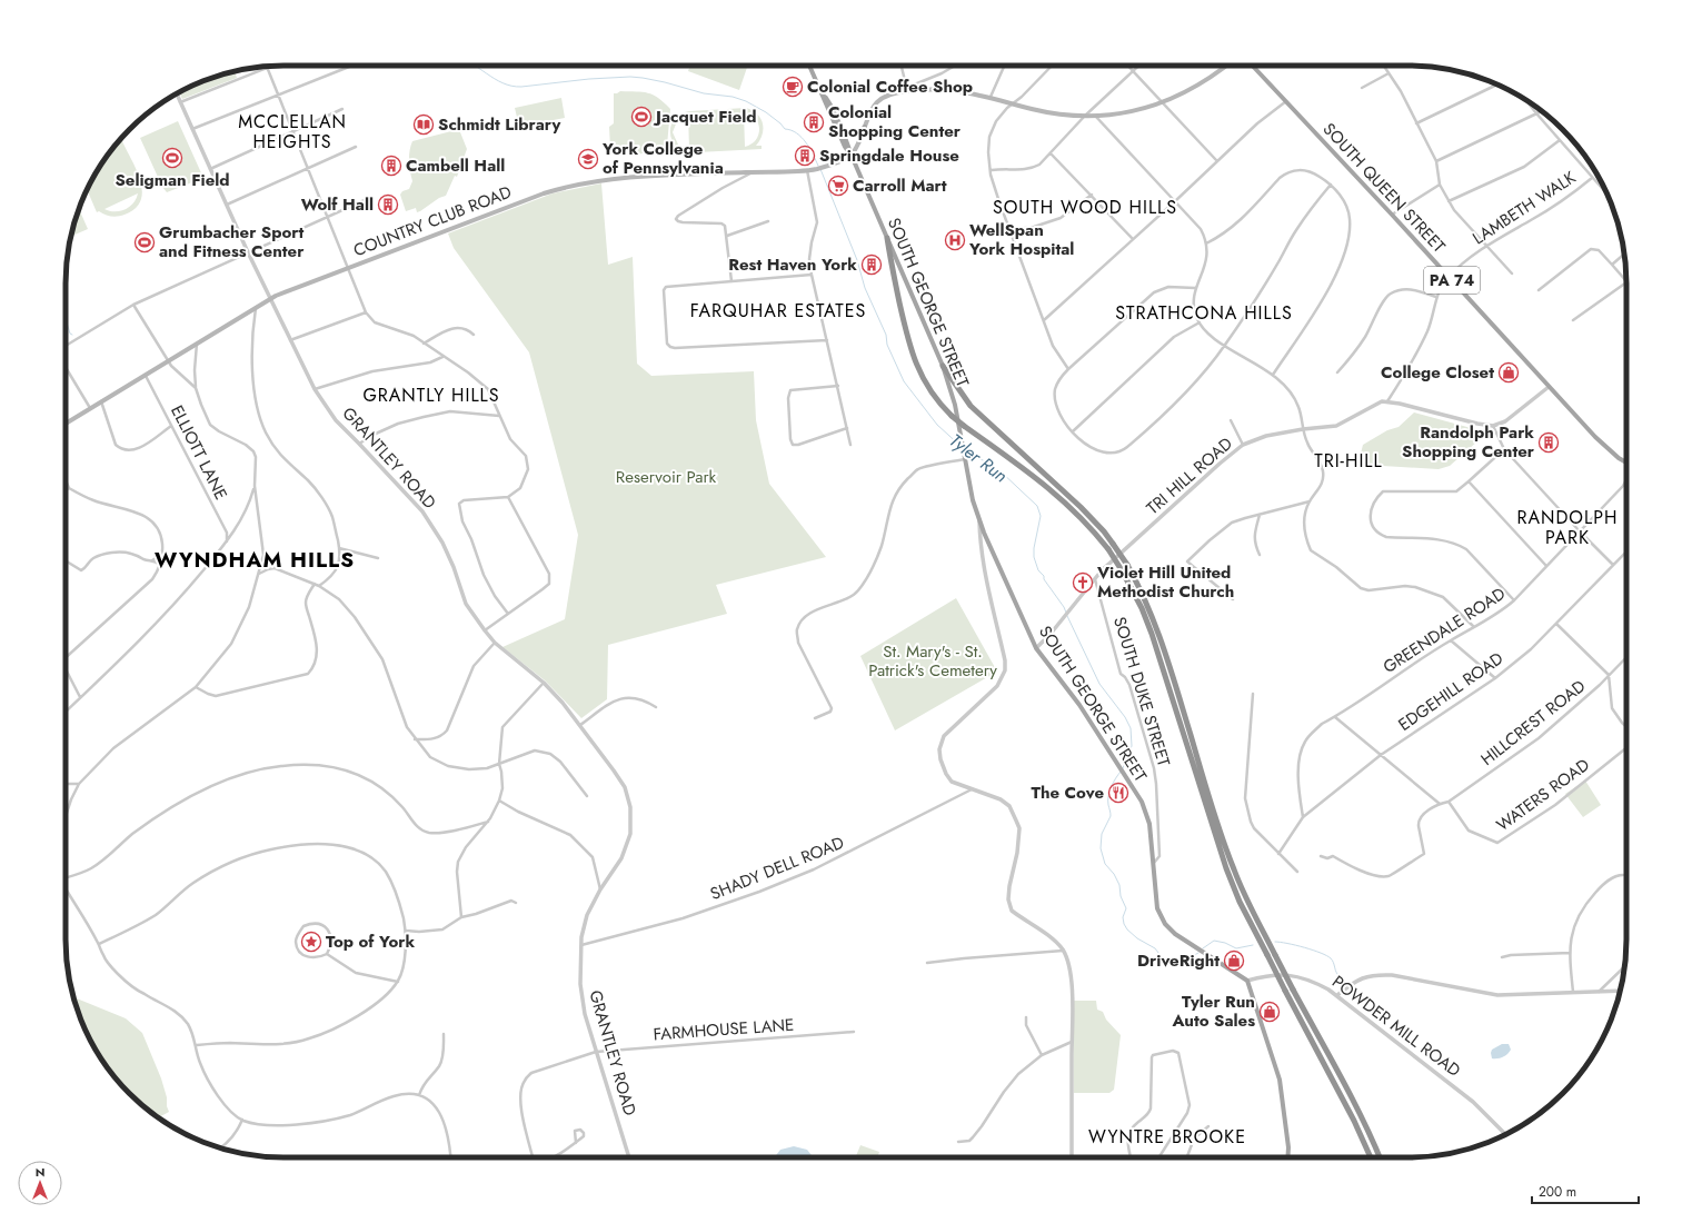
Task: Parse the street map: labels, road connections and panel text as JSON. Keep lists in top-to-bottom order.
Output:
{
  "streets": {
    "main road": [
      "SOUTH QUEEN STREET",
      "COUNTRY CLUB ROAD",
      "PA 74",
      "SOUTH GEORGE STREET"
    ],
    "street": [
      "LAMBETH WALK",
      "ELLIOTT LANE",
      "GRANTLEY ROAD",
      "TRI HILL ROAD",
      "GREENDALE ROAD",
      "SOUTH DUKE STREET",
      "EDGEHILL ROAD",
      "HILLCREST ROAD",
      "WATERS ROAD",
      "SHADY DELL ROAD",
      "POWDER MILL ROAD",
      "FARMHOUSE LANE"
    ]
  },
  "crossings": [
    ["SOUTH QUEEN STREET", "LAMBETH WALK"],
    ["LAMBETH WALK", "TRI HILL ROAD"],
    ["COUNTRY CLUB ROAD", "SOUTH GEORGE STREET"],
    ["COUNTRY CLUB ROAD", "ELLIOTT LANE"],
    ["COUNTRY CLUB ROAD", "GRANTLEY ROAD"],
    ["SOUTH GEORGE STREET", "TRI HILL ROAD"],
    ["SOUTH GEORGE STREET", "SOUTH DUKE STREET"],
    ["SOUTH GEORGE STREET", "POWDER MILL ROAD"],
    ["GRANTLEY ROAD", "SHADY DELL ROAD"],
    ["GRANTLEY ROAD", "FARMHOUSE LANE"],
    ["TRI HILL ROAD", "SOUTH DUKE STREET"],
    ["GREENDALE ROAD", "EDGEHILL ROAD"],
    ["HILLCREST ROAD", "WATERS ROAD"]
  ],
  "districts": [
    "MCCLELLAN HEIGHTS",
    "SOUTH WOOD HILLS",
    "FARQUHAR ESTATES",
    "STRATHCONA HILLS",
    "GRANTLY HILLS",
    "TRI-HILL",
    "RANDOLPH PARK",
    "WYNDHAM HILLS",
    "WYNTRE BROOKE"
  ],
  "water": ["Tyler Run"],
  "parks": ["Reservoir Park", "St. Mary's - St. Patrick's Cemetery"],
  "places": {
    "cafe": ["Colonial Coffee Shop"],
    "sports": ["Jacquet Field", "Seligman Field", "Grumbacher Sport and Fitness Center"],
    "building": [
      "Colonial Shopping Center",
      "Springdale House",
      "Cambell Hall",
      "Wolf Hall",
      "Rest Haven York",
      "Randolph Park Shopping Center"
    ],
    "library": ["Schmidt Library"],
    "school or university": ["York College of Pennsylvania"],
    "supermarket": ["Carroll Mart"],
    "hospital": ["WellSpan York Hospital"],
    "shop": ["College Closet", "DriveRight", "Tyler Run Auto Sales"],
    "church": ["Violet Hill United Methodist Church"],
    "restaurant": ["The Cove"],
    "place": ["Top of York"]
  },
  "scale_bar": "200 m",
  "north": "top"
}
